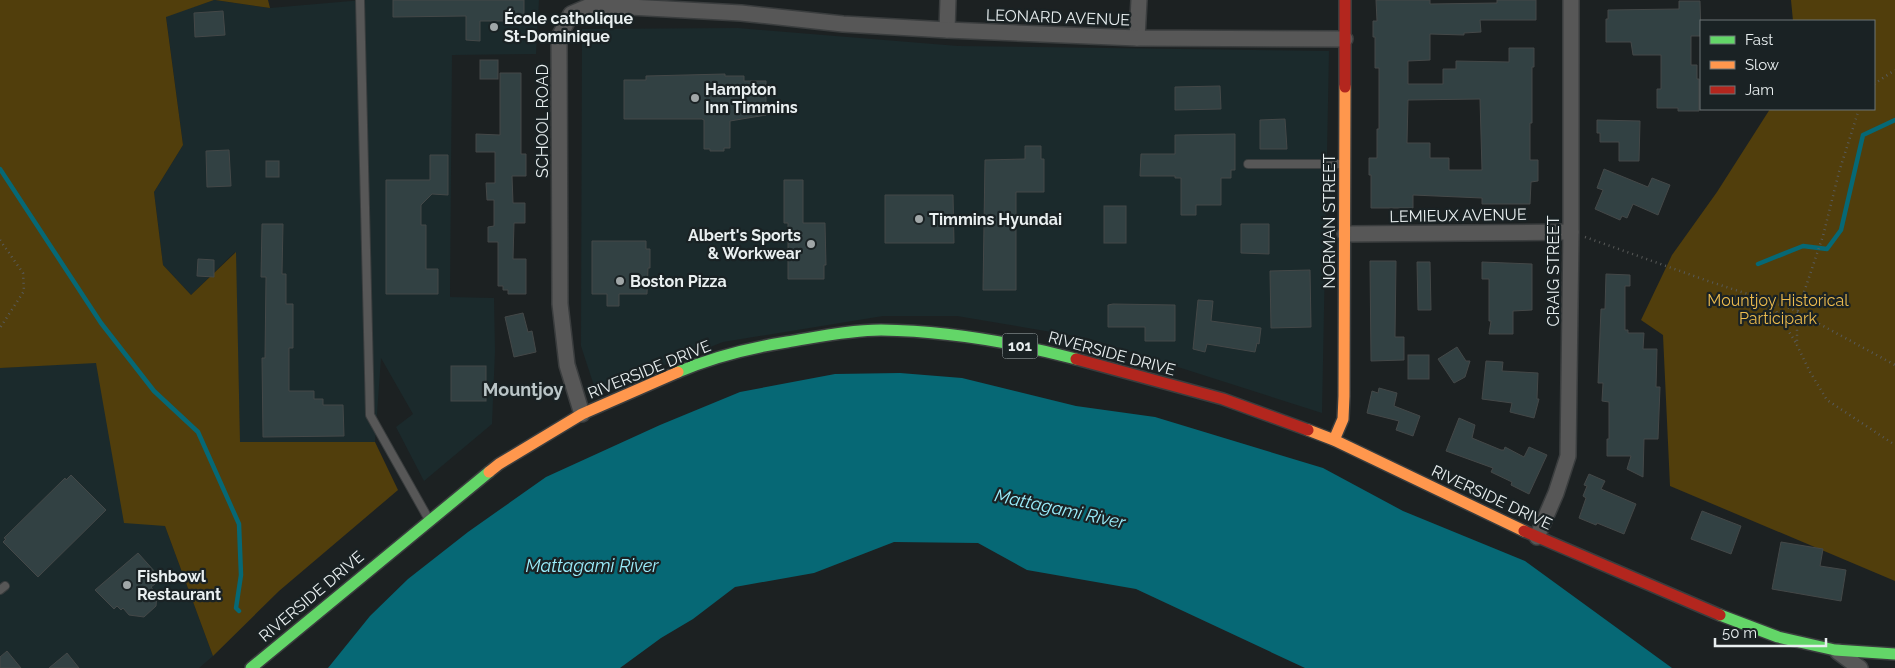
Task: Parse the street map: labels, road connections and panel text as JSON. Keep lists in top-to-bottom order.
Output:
{
  "streets": {
    "main road": ["NORMAN STREET", "101", "RIVERSIDE DRIVE"],
    "street": [
      "LEONARD AVENUE",
      "SCHOOL ROAD",
      "LEMIEUX AVENUE",
      "CRAIG STREET"
    ]
  },
  "crossings": [
    ["LEONARD AVENUE", "SCHOOL ROAD"],
    ["LEONARD AVENUE", "NORMAN STREET"],
    ["SCHOOL ROAD", "RIVERSIDE DRIVE"],
    ["LEMIEUX AVENUE", "NORMAN STREET"],
    ["LEMIEUX AVENUE", "CRAIG STREET"],
    ["NORMAN STREET", "RIVERSIDE DRIVE"],
    ["CRAIG STREET", "RIVERSIDE DRIVE"]
  ],
  "districts": ["Mountjoy"],
  "water": ["Mattagami River"],
  "parks": ["Mountjoy Historical Participark"],
  "places": [
    "École catholique St-Dominique",
    "Hampton Inn Timmins",
    "Timmins Hyundai",
    "Albert's Sports & Workwear",
    "Boston Pizza",
    "Fishbowl Restaurant"
  ],
  "legend": ["Fast", "Slow", "Jam"],
  "scale_bar": "50 m"
}
